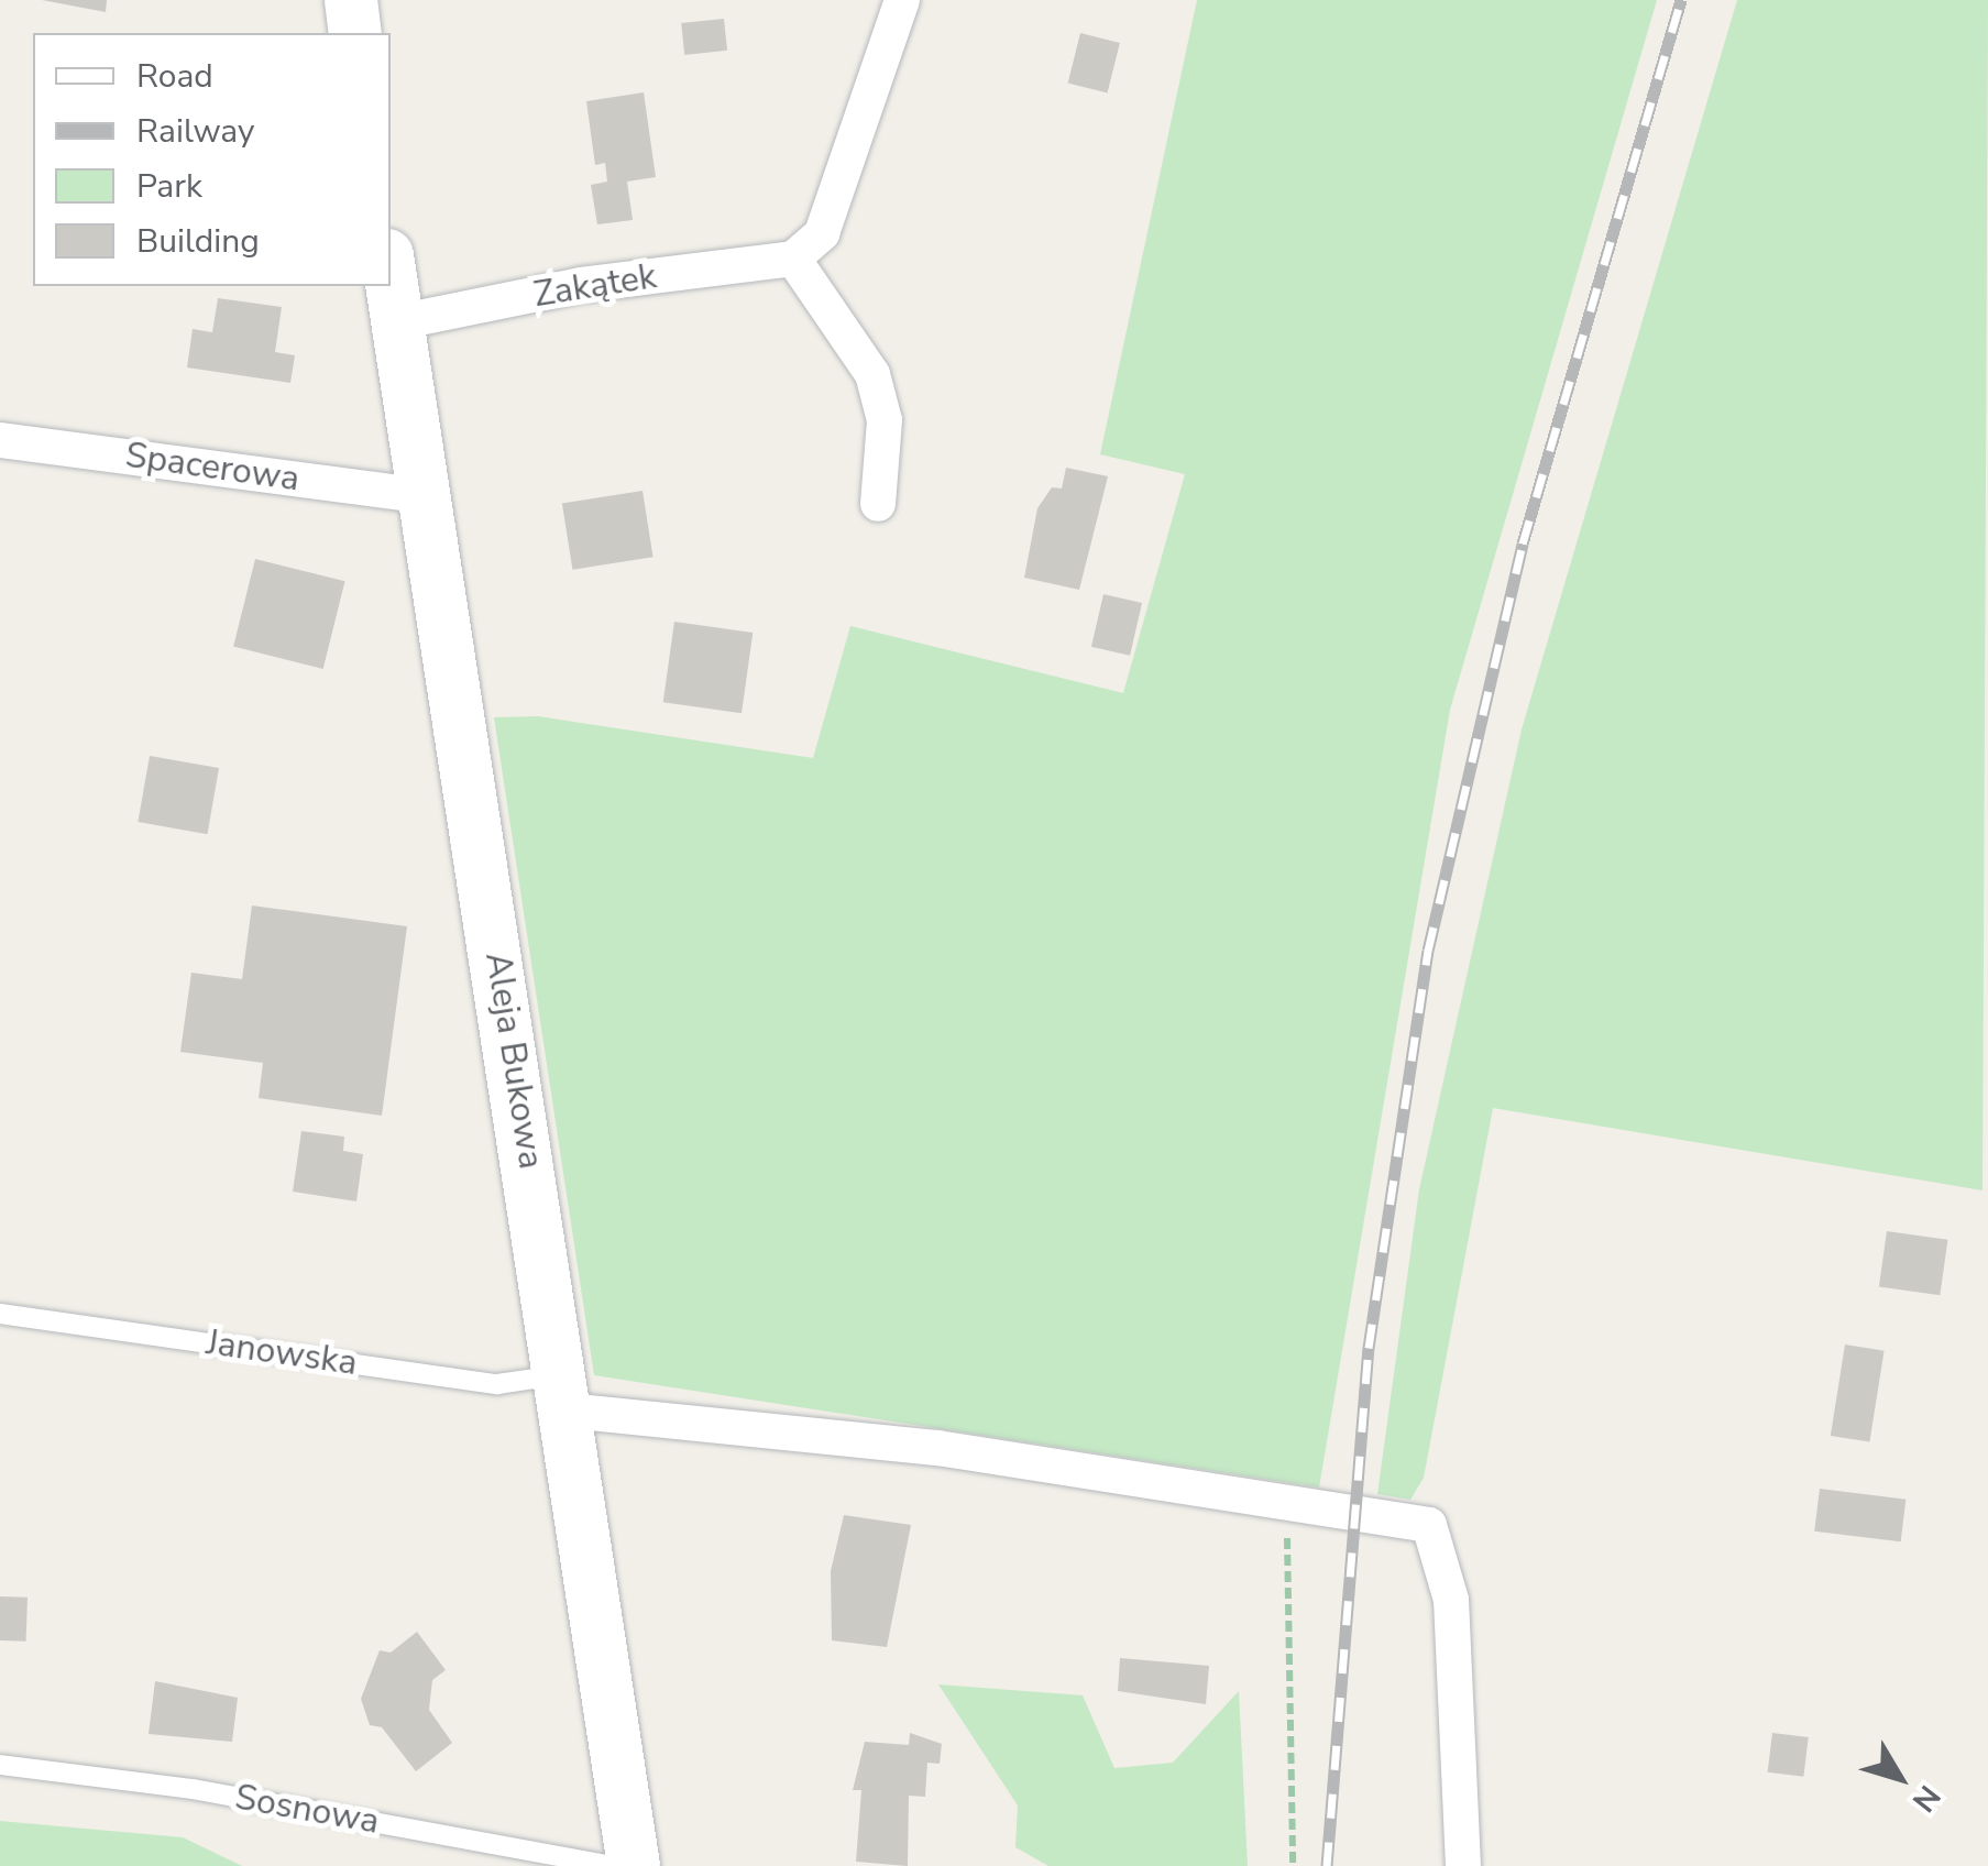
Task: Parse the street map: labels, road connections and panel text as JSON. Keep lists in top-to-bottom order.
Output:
{
  "streets": {
    "street": ["Zakątek", "Spacerowa", "Aleja Bukowa"],
    "lane": ["Janowska", "Sosnowa"]
  },
  "crossings": [
    ["Zakątek", "Aleja Bukowa"],
    ["Spacerowa", "Aleja Bukowa"],
    ["Aleja Bukowa", "Janowska"]
  ],
  "legend": [
    "Road",
    "Railway",
    "Park",
    "Building"
  ],
  "north": "bottom right"
}
